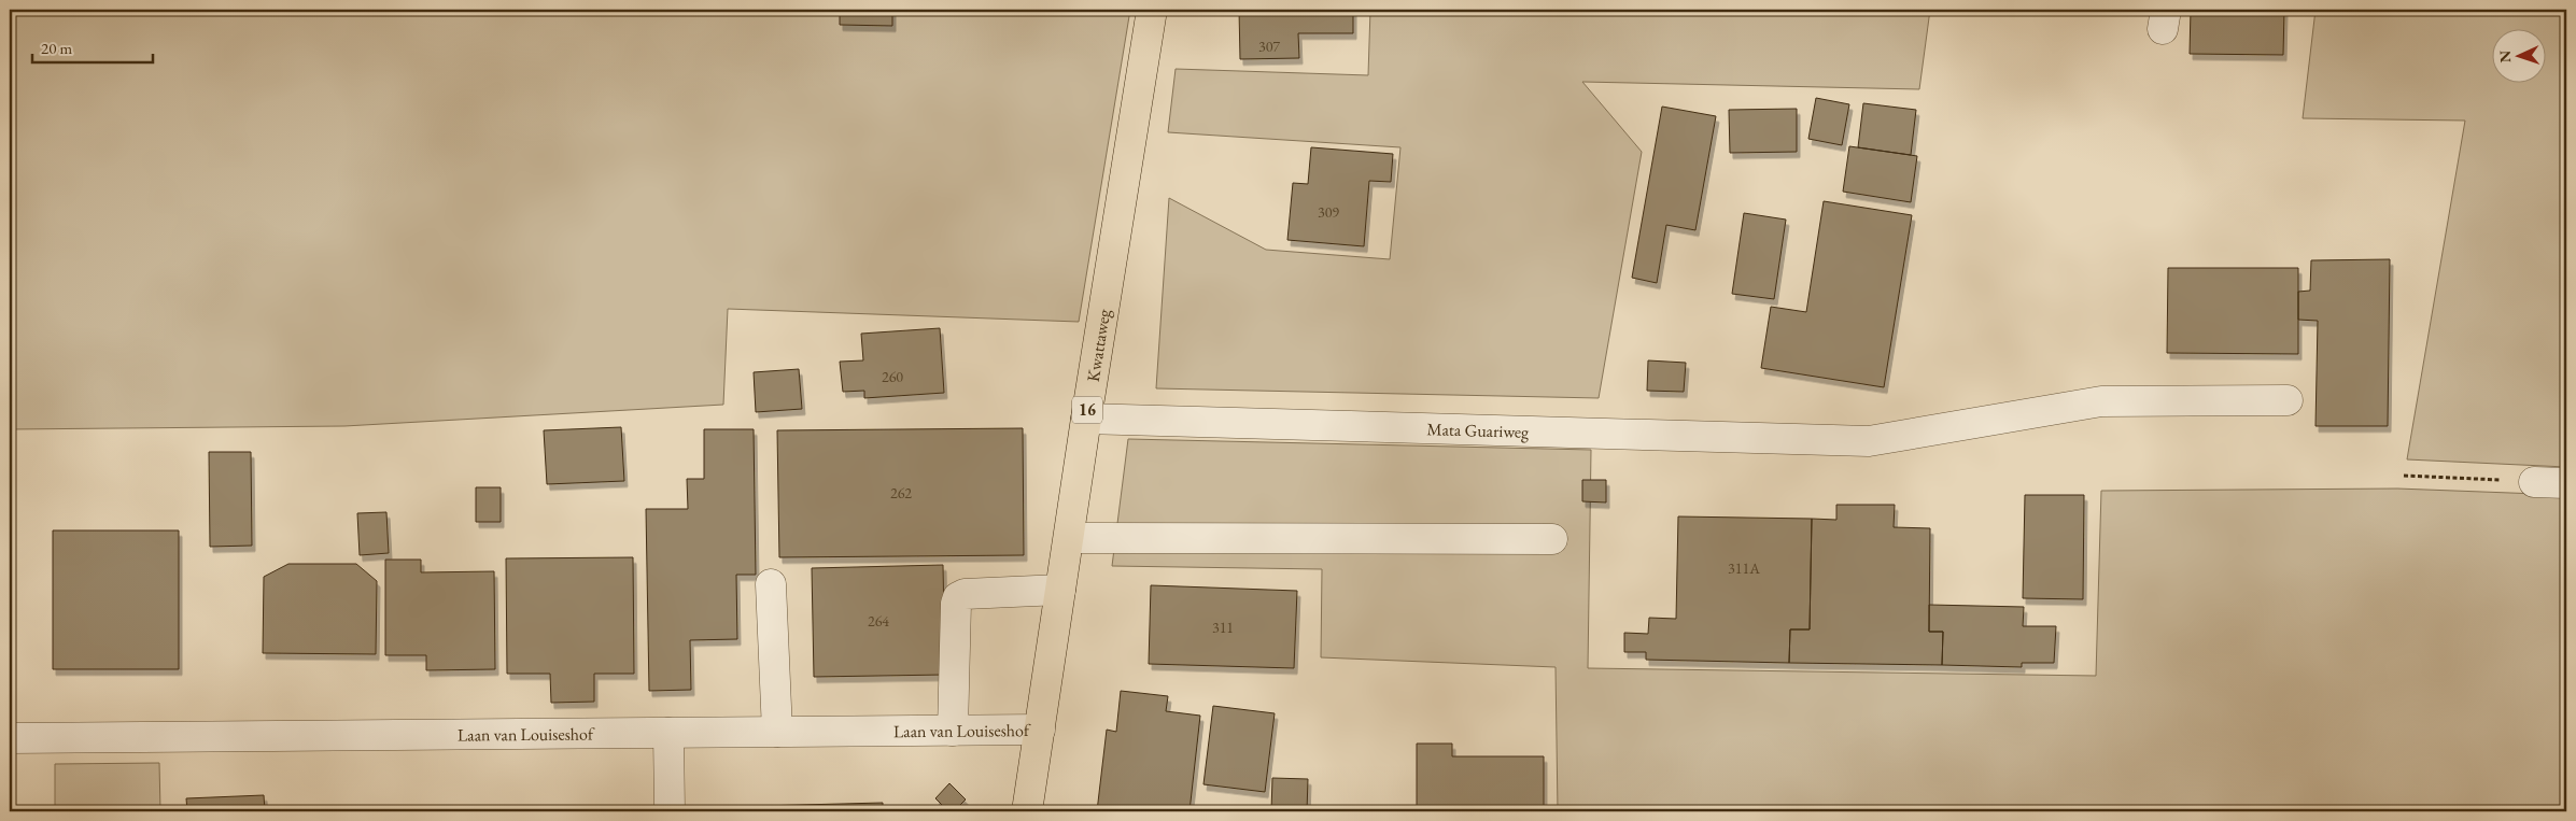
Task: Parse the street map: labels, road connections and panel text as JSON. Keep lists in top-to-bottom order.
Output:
{
  "streets": {
    "main road": ["Kwattaweg", "16"],
    "street": ["Mata Guariweg", "Laan van Louiseshof"]
  },
  "crossings": [
    ["Kwattaweg", "Mata Guariweg"],
    ["Kwattaweg", "Laan van Louiseshof"]
  ],
  "house_numbers": [
    "307",
    "309",
    "260",
    "262",
    "311A",
    "264",
    "311"
  ],
  "scale_bar": "20 m",
  "north": "left"
}
